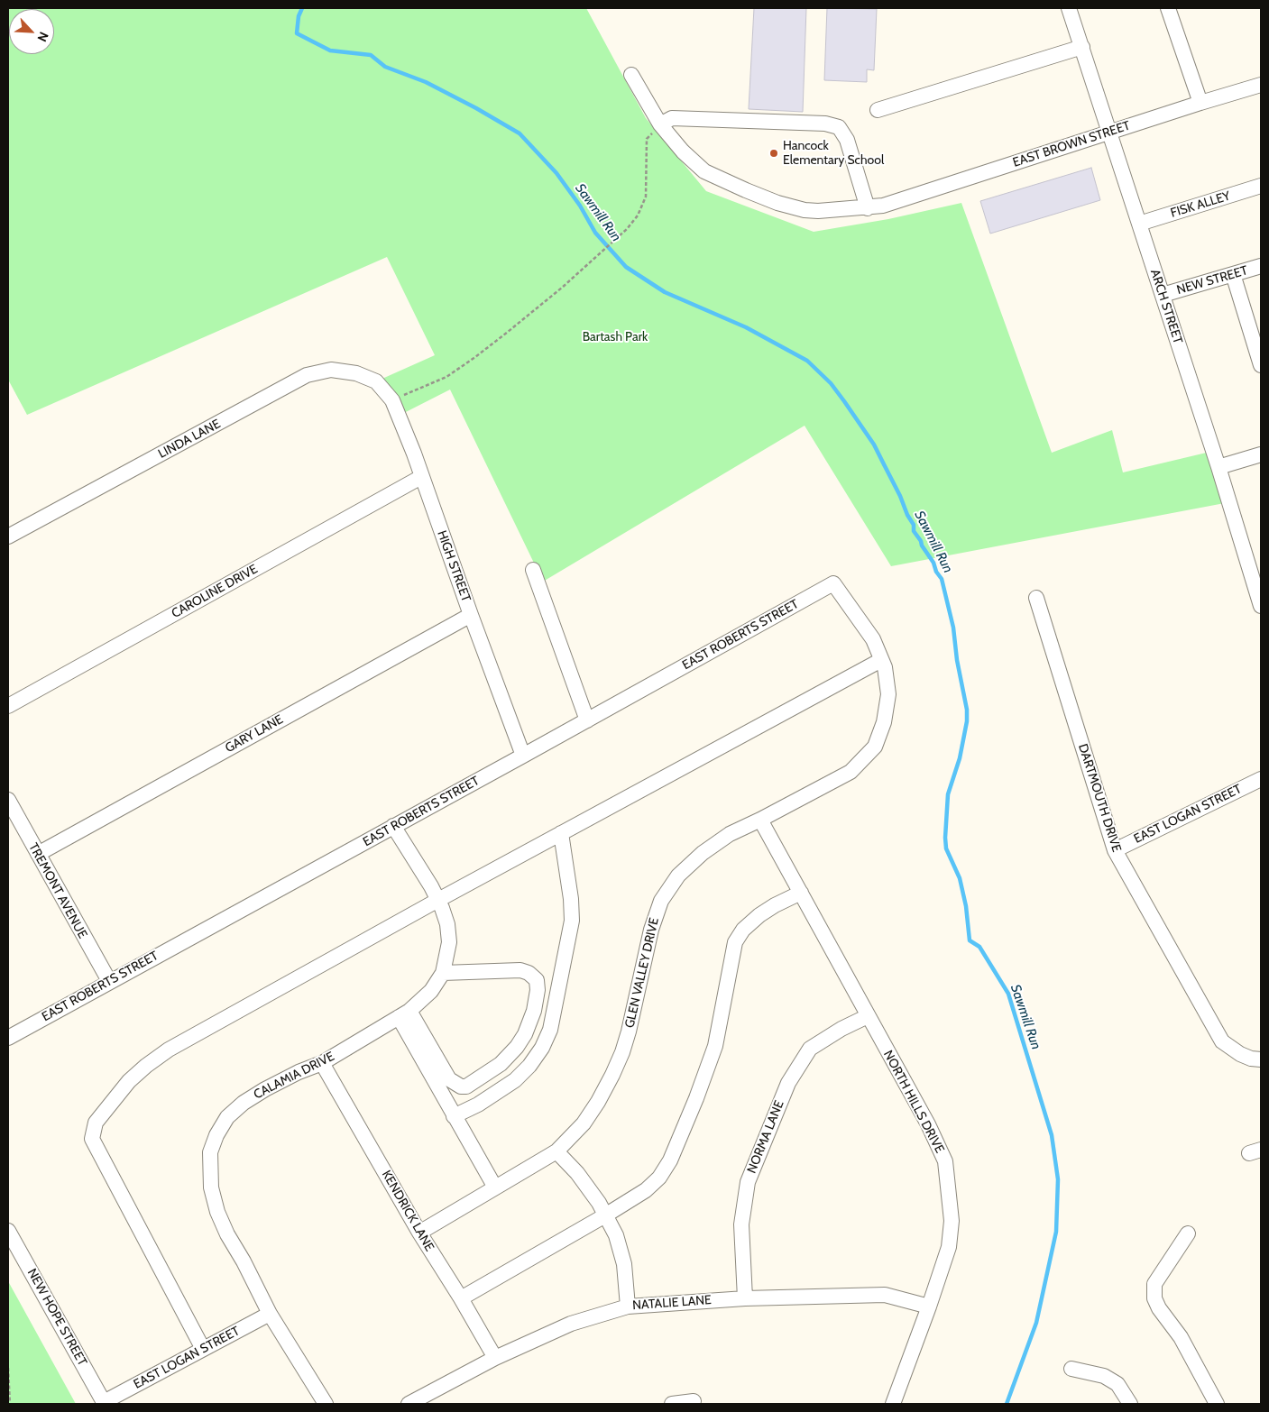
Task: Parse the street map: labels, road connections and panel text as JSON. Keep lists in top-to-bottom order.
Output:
{
  "streets": {
    "street": [
      "EAST BROWN STREET",
      "FISK ALLEY",
      "NEW STREET",
      "ARCH STREET",
      "LINDA LANE",
      "HIGH STREET",
      "CAROLINE DRIVE",
      "EAST ROBERTS STREET",
      "GARY LANE",
      "DARTMOUTH DRIVE",
      "EAST LOGAN STREET",
      "TREMONT AVENUE",
      "GLEN VALLEY DRIVE",
      "CALAMIA DRIVE",
      "NORTH HILLS DRIVE",
      "NORMA LANE",
      "KENDRICK LANE",
      "NATALIE LANE",
      "NEW HOPE STREET"
    ]
  },
  "crossings": [
    ["EAST BROWN STREET", "ARCH STREET"],
    ["FISK ALLEY", "ARCH STREET"],
    ["NEW STREET", "ARCH STREET"],
    ["LINDA LANE", "HIGH STREET"],
    ["HIGH STREET", "CAROLINE DRIVE"],
    ["HIGH STREET", "EAST ROBERTS STREET"],
    ["HIGH STREET", "GARY LANE"],
    ["EAST ROBERTS STREET", "TREMONT AVENUE"],
    ["EAST ROBERTS STREET", "GLEN VALLEY DRIVE"],
    ["EAST ROBERTS STREET", "CALAMIA DRIVE"],
    ["GARY LANE", "TREMONT AVENUE"],
    ["DARTMOUTH DRIVE", "EAST LOGAN STREET"],
    ["EAST LOGAN STREET", "CALAMIA DRIVE"],
    ["EAST LOGAN STREET", "NEW HOPE STREET"],
    ["GLEN VALLEY DRIVE", "NORTH HILLS DRIVE"],
    ["GLEN VALLEY DRIVE", "KENDRICK LANE"],
    ["CALAMIA DRIVE", "KENDRICK LANE"],
    ["NORTH HILLS DRIVE", "NORMA LANE"],
    ["NORTH HILLS DRIVE", "NATALIE LANE"],
    ["NORMA LANE", "NATALIE LANE"],
    ["KENDRICK LANE", "NATALIE LANE"]
  ],
  "water": ["Sawmill Run"],
  "parks": ["Bartash Park"],
  "places": ["Hancock Elementary School"],
  "north": "bottom right"
}
